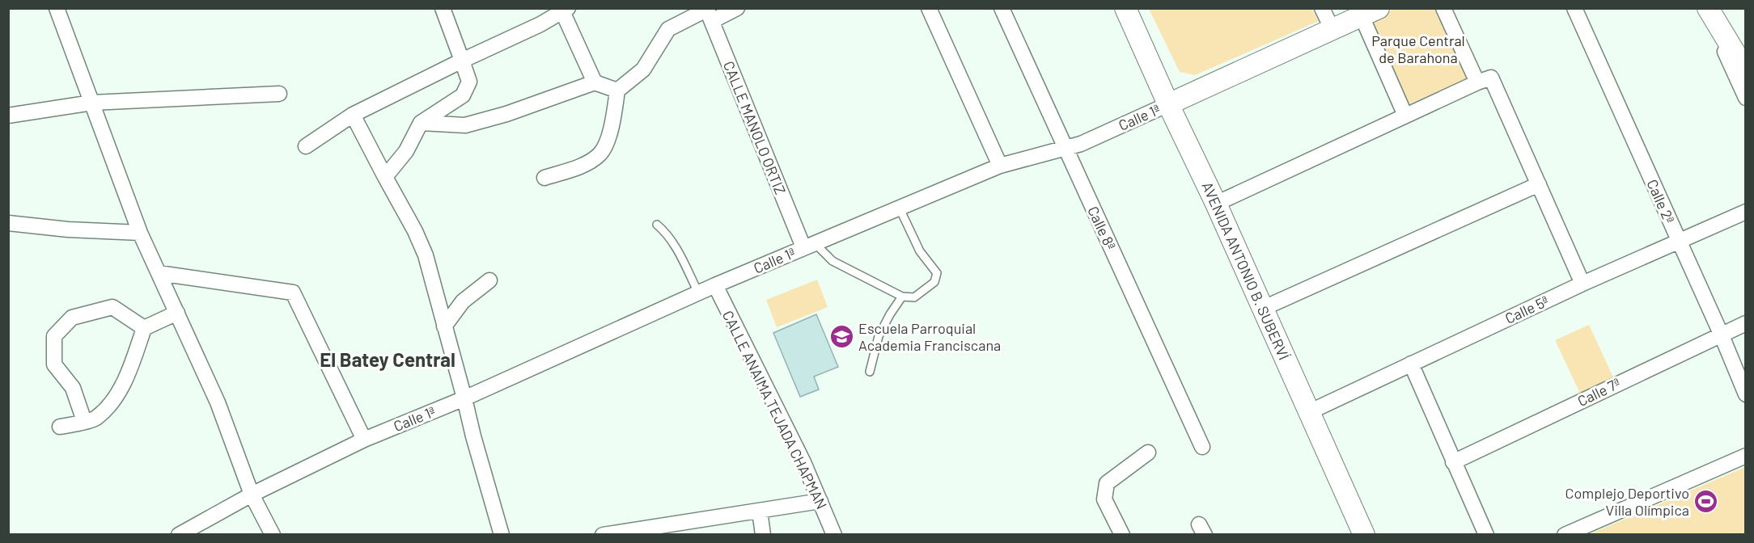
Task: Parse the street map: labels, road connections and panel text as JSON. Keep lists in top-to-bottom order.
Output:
{
  "streets": {
    "main road": ["Calle 1ª", "AVENIDA ANTONIO B. SUBERVÍ"],
    "street": [
      "CALLE MANOLO ORTIZ",
      "Calle 2ª",
      "Calle 8ª",
      "Calle 5ª",
      "Calle 7ª",
      "CALLE ANAIMA TEJADA CHAPMAN"
    ]
  },
  "crossings": [
    ["Calle 1ª", "CALLE MANOLO ORTIZ"],
    ["Calle 1ª", "Calle 8ª"],
    ["Calle 1ª", "AVENIDA ANTONIO B. SUBERVÍ"],
    ["Calle 1ª", "CALLE ANAIMA TEJADA CHAPMAN"],
    ["Calle 2ª", "Calle 5ª"],
    ["Calle 2ª", "Calle 7ª"],
    ["AVENIDA ANTONIO B. SUBERVÍ", "Calle 5ª"]
  ],
  "districts": ["El Batey Central"],
  "parks": ["Parque Central de Barahona"],
  "places": {
    "school or university": ["Escuela Parroquial Academia Franciscana"],
    "sports": ["Complejo Deportivo Villa Olímpica"]
  }
}
